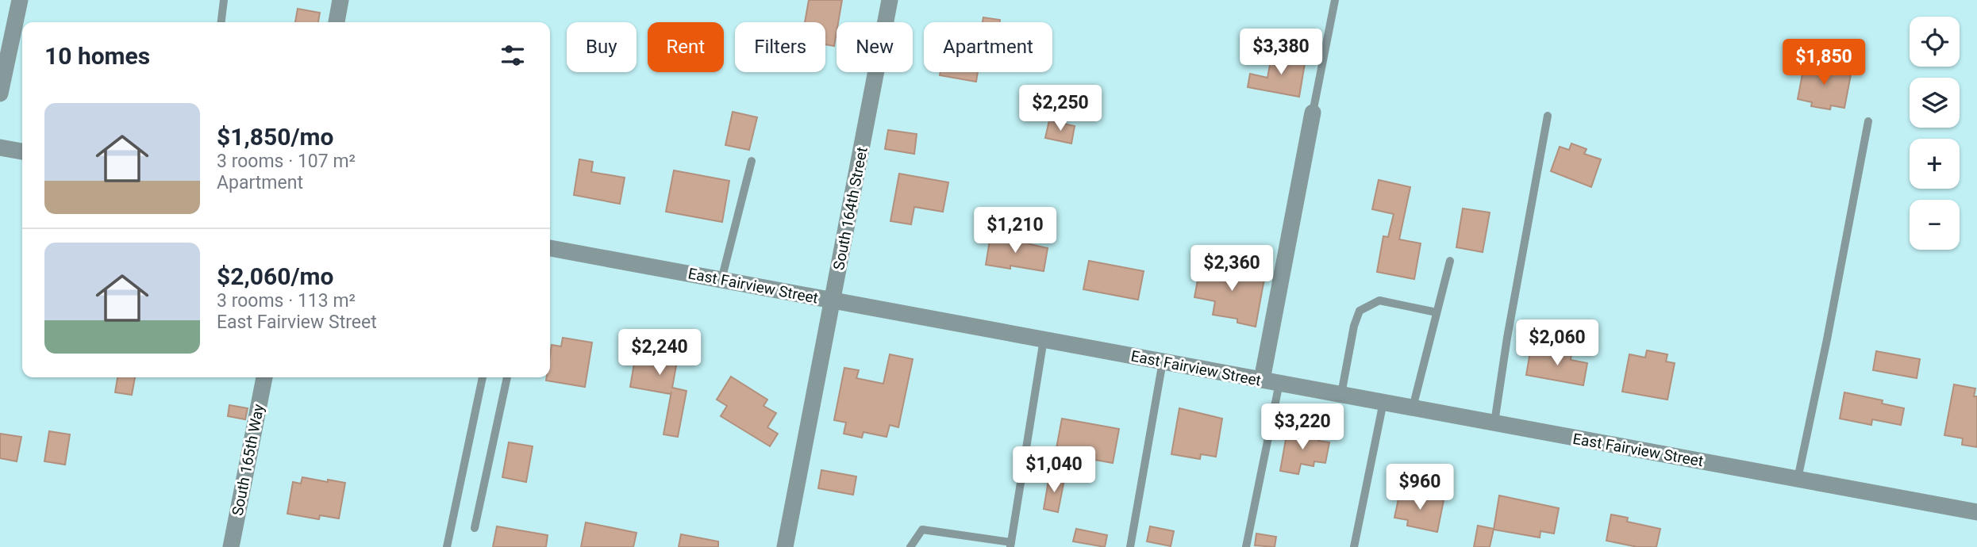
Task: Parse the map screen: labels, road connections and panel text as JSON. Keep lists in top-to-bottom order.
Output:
{
  "streets": {
    "street": ["South 164th Street", "East Fairview Street", "South 165th Way"]
  },
  "crossings": [
    ["South 164th Street", "East Fairview Street"]
  ],
  "page": {
    "map_buttons": ["+", "−"],
    "chip": [
      "Buy",
      "Rent",
      "Filters",
      "New",
      "Apartment"
    ],
    "heading": "10 homes",
    "price": [
      "$3,380",
      "$1,850",
      "$2,250",
      "$1,210",
      "$2,360",
      "$2,060",
      "$2,240",
      "$3,220",
      "$1,040",
      "$960"
    ],
    "list": [
      {
        "name": "$1,850/mo",
        "note": "3 rooms · 107 m² · Apartment"
      },
      {
        "name": "$2,060/mo",
        "note": "3 rooms · 113 m² · East Fairview Street"
      }
    ]
  }
}
